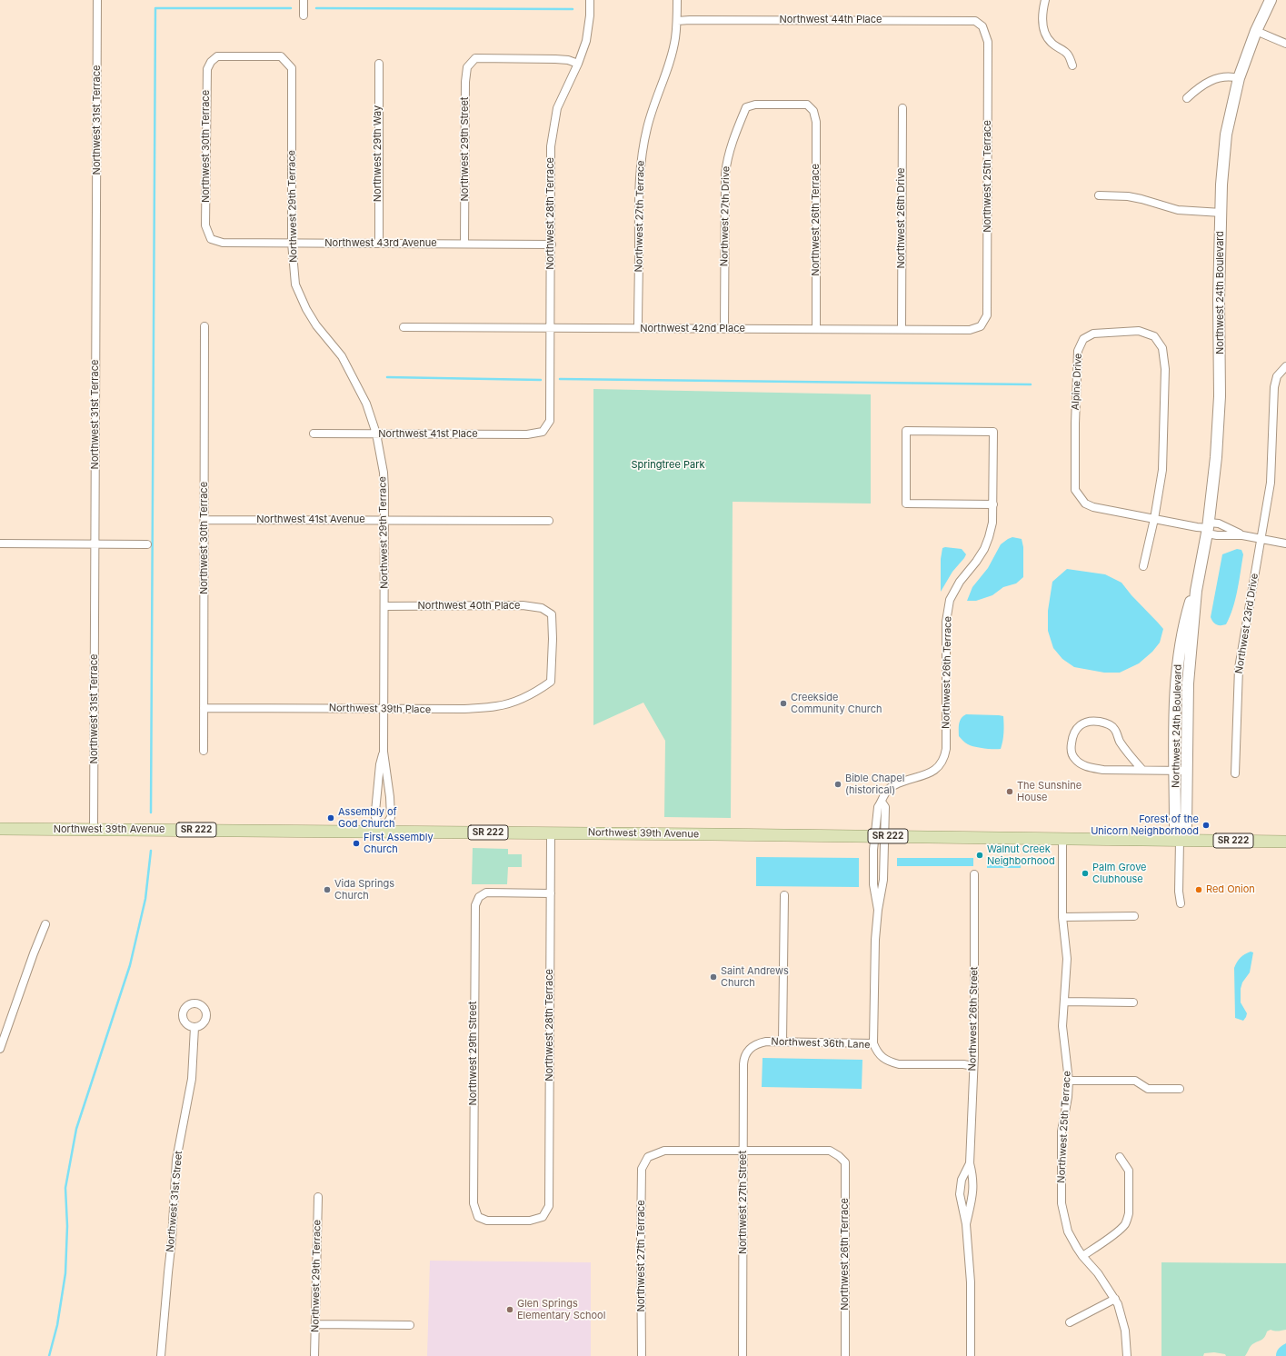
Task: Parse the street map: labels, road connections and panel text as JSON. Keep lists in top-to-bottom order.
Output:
{
  "streets": {
    "main road": ["Northwest 39th Avenue", "SR 222"],
    "street": [
      "Northwest 44th Place",
      "Northwest 31st Terrace",
      "Northwest 30th Terrace",
      "Northwest 29th Street",
      "Northwest 29th Way",
      "Northwest 25th Terrace",
      "Northwest 29th Terrace",
      "Northwest 28th Terrace",
      "Northwest 27th Terrace",
      "Northwest 27th Drive",
      "Northwest 26th Drive",
      "Northwest 26th Terrace",
      "Northwest 43rd Avenue",
      "Northwest 24th Boulevard",
      "Northwest 42nd Place",
      "Alpine Drive",
      "Northwest 41st Place",
      "Northwest 41st Avenue",
      "Northwest 40th Place",
      "Northwest 23rd Drive",
      "Northwest 39th Place",
      "Northwest 26th Street",
      "Northwest 36th Lane",
      "Northwest 31st Street",
      "Northwest 27th Street"
    ]
  },
  "crossings": [
    ["Northwest 44th Place", "Northwest 25th Terrace"],
    ["Northwest 44th Place", "Northwest 27th Terrace"],
    ["Northwest 31st Terrace", "Northwest 39th Avenue"],
    ["Northwest 30th Terrace", "Northwest 29th Terrace"],
    ["Northwest 30th Terrace", "Northwest 43rd Avenue"],
    ["Northwest 30th Terrace", "Northwest 41st Avenue"],
    ["Northwest 30th Terrace", "Northwest 39th Place"],
    ["Northwest 29th Street", "Northwest 28th Terrace"],
    ["Northwest 29th Street", "Northwest 43rd Avenue"],
    ["Northwest 29th Way", "Northwest 43rd Avenue"],
    ["Northwest 25th Terrace", "Northwest 42nd Place"],
    ["Northwest 25th Terrace", "Northwest 39th Avenue"],
    ["Northwest 29th Terrace", "Northwest 43rd Avenue"],
    ["Northwest 29th Terrace", "Northwest 41st Place"],
    ["Northwest 29th Terrace", "Northwest 41st Avenue"],
    ["Northwest 29th Terrace", "Northwest 40th Place"],
    ["Northwest 29th Terrace", "Northwest 39th Place"],
    ["Northwest 29th Terrace", "Northwest 39th Avenue"],
    ["Northwest 28th Terrace", "Northwest 43rd Avenue"],
    ["Northwest 28th Terrace", "Northwest 42nd Place"],
    ["Northwest 28th Terrace", "Northwest 41st Place"],
    ["Northwest 28th Terrace", "Northwest 39th Avenue"],
    ["Northwest 27th Terrace", "Northwest 26th Terrace"],
    ["Northwest 27th Terrace", "Northwest 42nd Place"],
    ["Northwest 27th Terrace", "Northwest 27th Street"],
    ["Northwest 27th Drive", "Northwest 26th Terrace"],
    ["Northwest 27th Drive", "Northwest 42nd Place"],
    ["Northwest 26th Drive", "Northwest 42nd Place"],
    ["Northwest 26th Terrace", "Northwest 42nd Place"],
    ["Northwest 26th Terrace", "Northwest 39th Avenue"],
    ["Northwest 26th Terrace", "Northwest 36th Lane"],
    ["Northwest 26th Terrace", "Northwest 27th Street"],
    ["Northwest 24th Boulevard", "Alpine Drive"],
    ["Northwest 24th Boulevard", "Northwest 39th Avenue"],
    ["Northwest 40th Place", "Northwest 39th Place"],
    ["Northwest 26th Street", "Northwest 36th Lane"],
    ["Northwest 36th Lane", "Northwest 27th Street"]
  ],
  "parks": ["Springtree Park"],
  "places": [
    "Creekside Community Church",
    "Bible Chapel (historical)",
    "The Sunshine House",
    "Assembly of God Church",
    "Forest of the Unicorn Neighborhood",
    "First Assembly Church",
    "Walnut Creek Neighborhood",
    "Palm Grove Clubhouse",
    "Vida Springs Church",
    "Red Onion",
    "Saint Andrews Church",
    "Glen Springs Elementary School"
  ]
}
